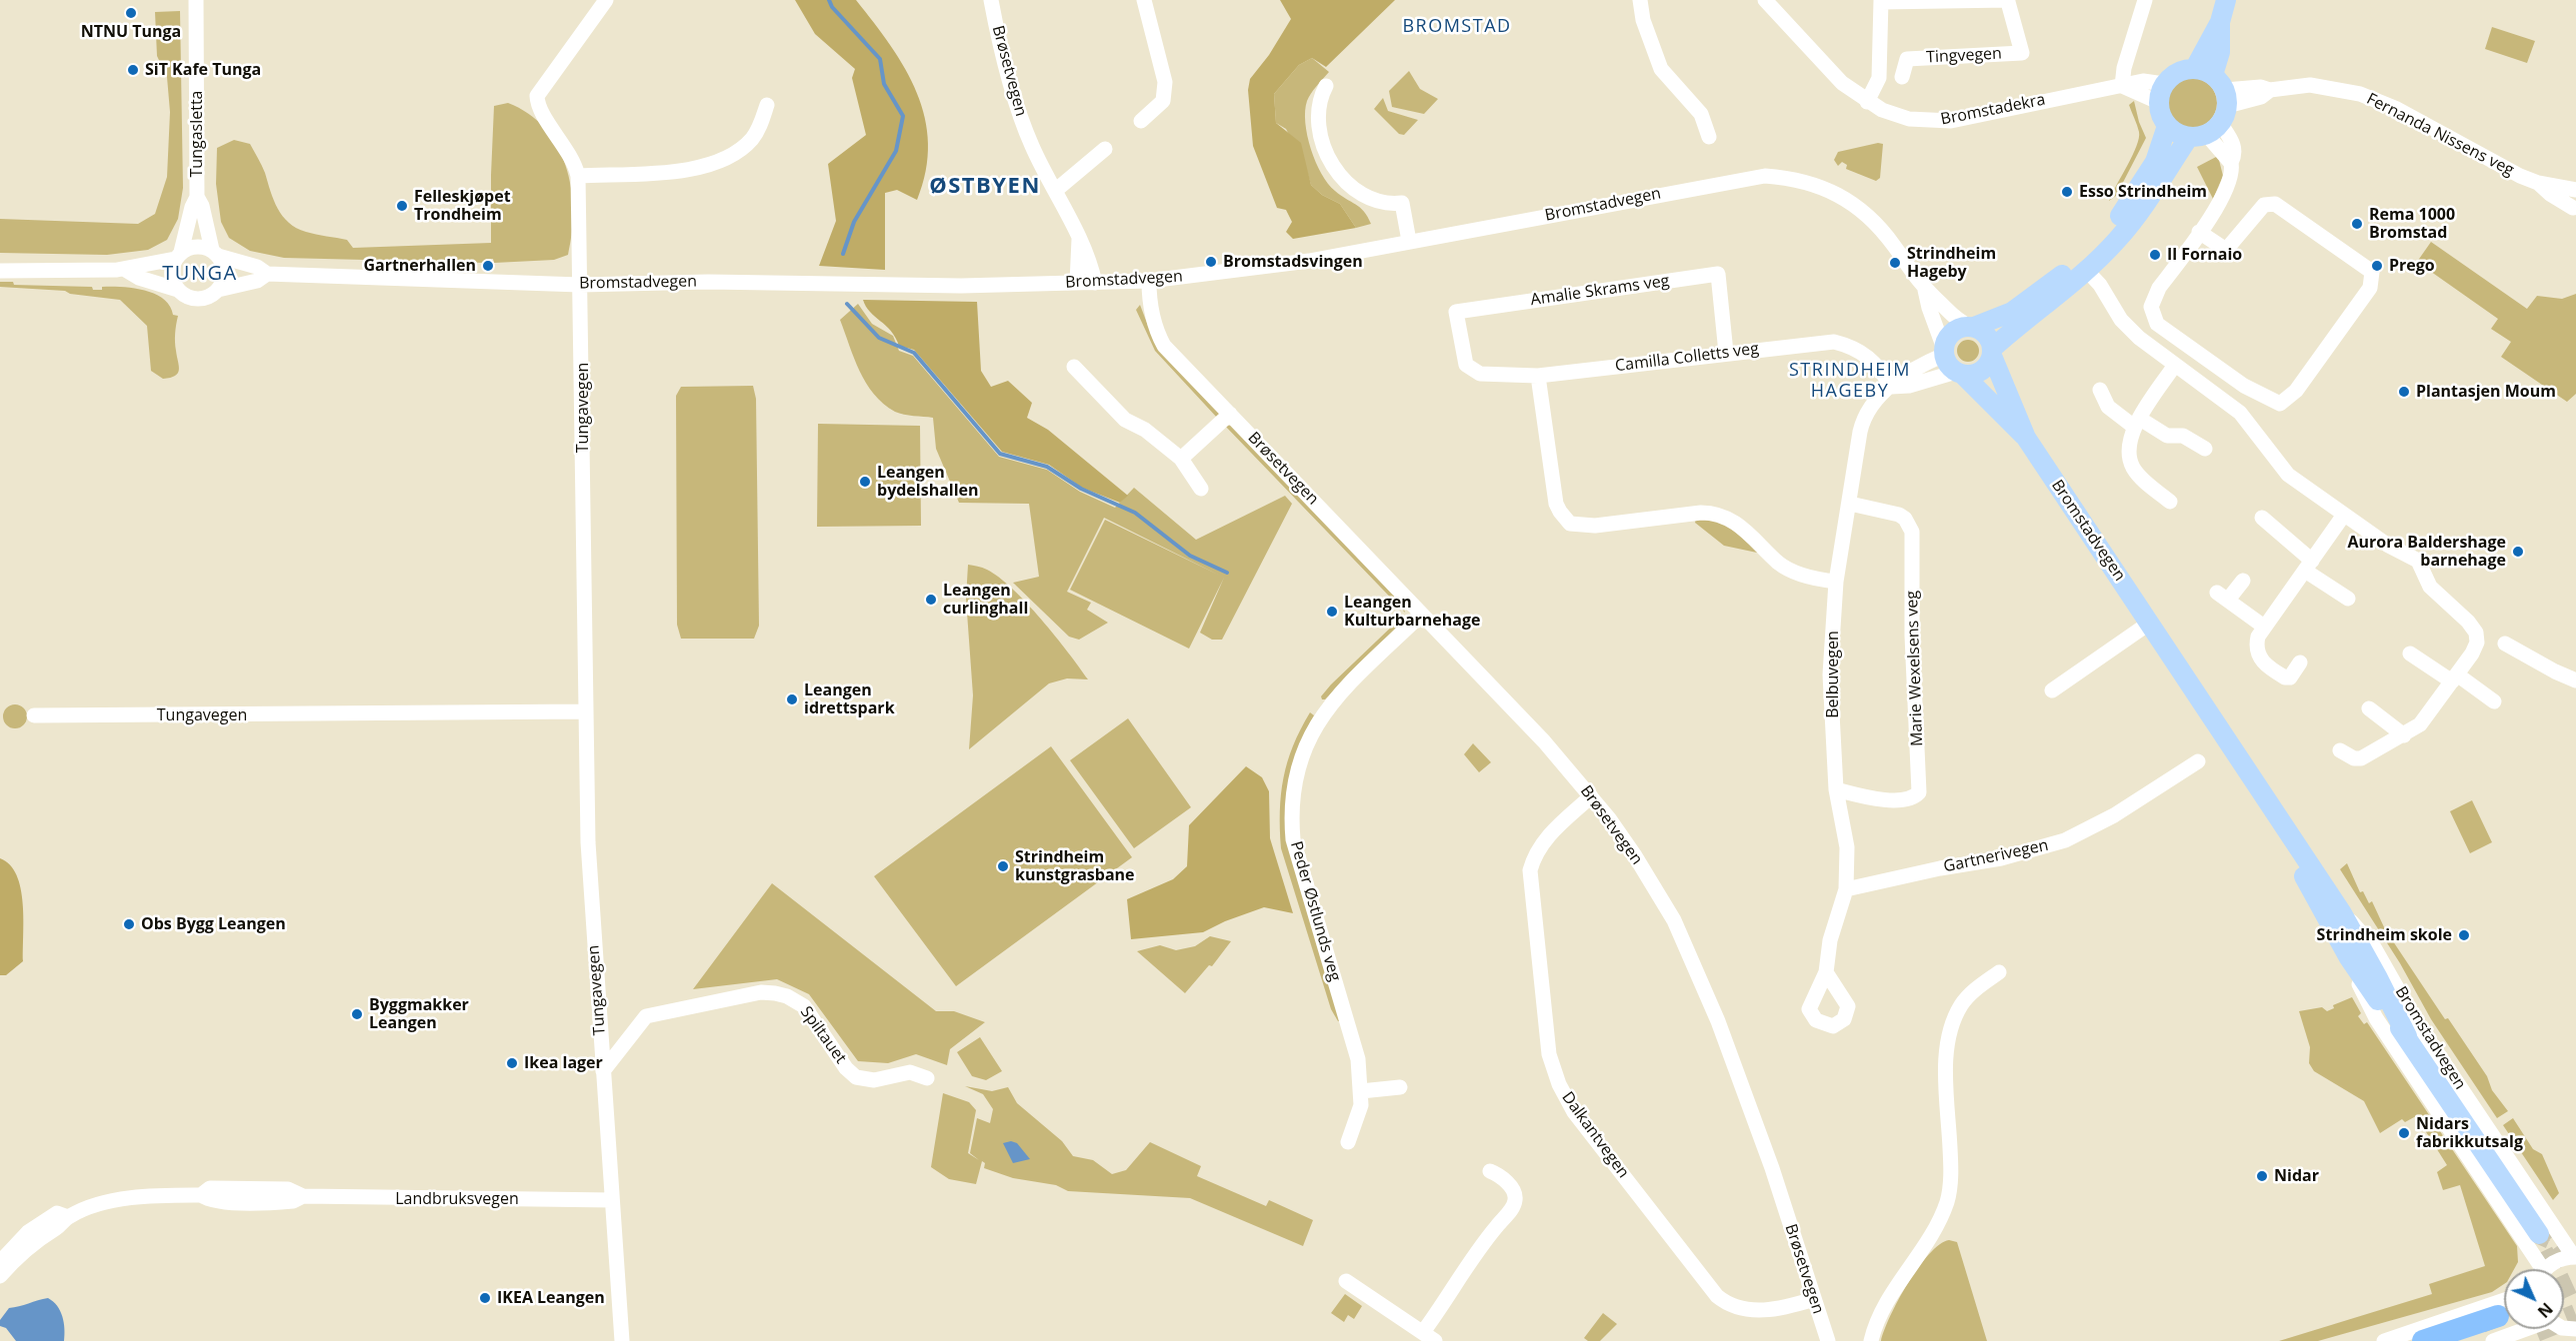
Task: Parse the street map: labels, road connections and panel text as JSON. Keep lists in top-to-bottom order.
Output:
{
  "streets": {
    "main road": ["Bromstadvegen"],
    "street": [
      "Tingvegen",
      "Brøsetvegen",
      "Bromstadekra",
      "Tungasletta",
      "Fernanda Nissens veg",
      "Amalie Skrams veg",
      "Camilla Colletts veg",
      "Tungavegen",
      "Marie Wexelsens veg",
      "Belbuvegen",
      "Gartnerivegen",
      "Peder Østlunds veg",
      "Spiltauet",
      "Dalkantvegen",
      "Landbruksvegen"
    ]
  },
  "crossings": [
    ["Tingvegen", "Bromstadekra"],
    ["Brøsetvegen", "Bromstadvegen"],
    ["Brøsetvegen", "Peder Østlunds veg"],
    ["Brøsetvegen", "Dalkantvegen"],
    ["Tungasletta", "Bromstadvegen"],
    ["Bromstadvegen", "Tungavegen"],
    ["Bromstadvegen", "Belbuvegen"],
    ["Amalie Skrams veg", "Camilla Colletts veg"],
    ["Camilla Colletts veg", "Belbuvegen"],
    ["Tungavegen", "Spiltauet"],
    ["Tungavegen", "Landbruksvegen"],
    ["Marie Wexelsens veg", "Belbuvegen"],
    ["Belbuvegen", "Gartnerivegen"]
  ],
  "districts": [
    "BROMSTAD",
    "ØSTBYEN",
    "TUNGA",
    "STRINDHEIM HAGEBY"
  ],
  "places": [
    "NTNU Tunga",
    "SiT Kafe Tunga",
    "Esso Strindheim",
    "Felleskjøpet Trondheim",
    "Rema 1000 Bromstad",
    "Il Fornaio",
    "Bromstadsvingen",
    "Strindheim Hageby",
    "Gartnerhallen",
    "Prego",
    "Plantasjen Moum",
    "Leangen bydelshallen",
    "Aurora Baldershage barnehage",
    "Leangen curlinghall",
    "Leangen Kulturbarnehage",
    "Leangen idrettspark",
    "Strindheim kunstgrasbane",
    "Obs Bygg Leangen",
    "Strindheim skole",
    "Byggmakker Leangen",
    "Ikea lager",
    "Nidars fabrikkutsalg",
    "Nidar",
    "IKEA Leangen"
  ],
  "north": "bottom right"
}
